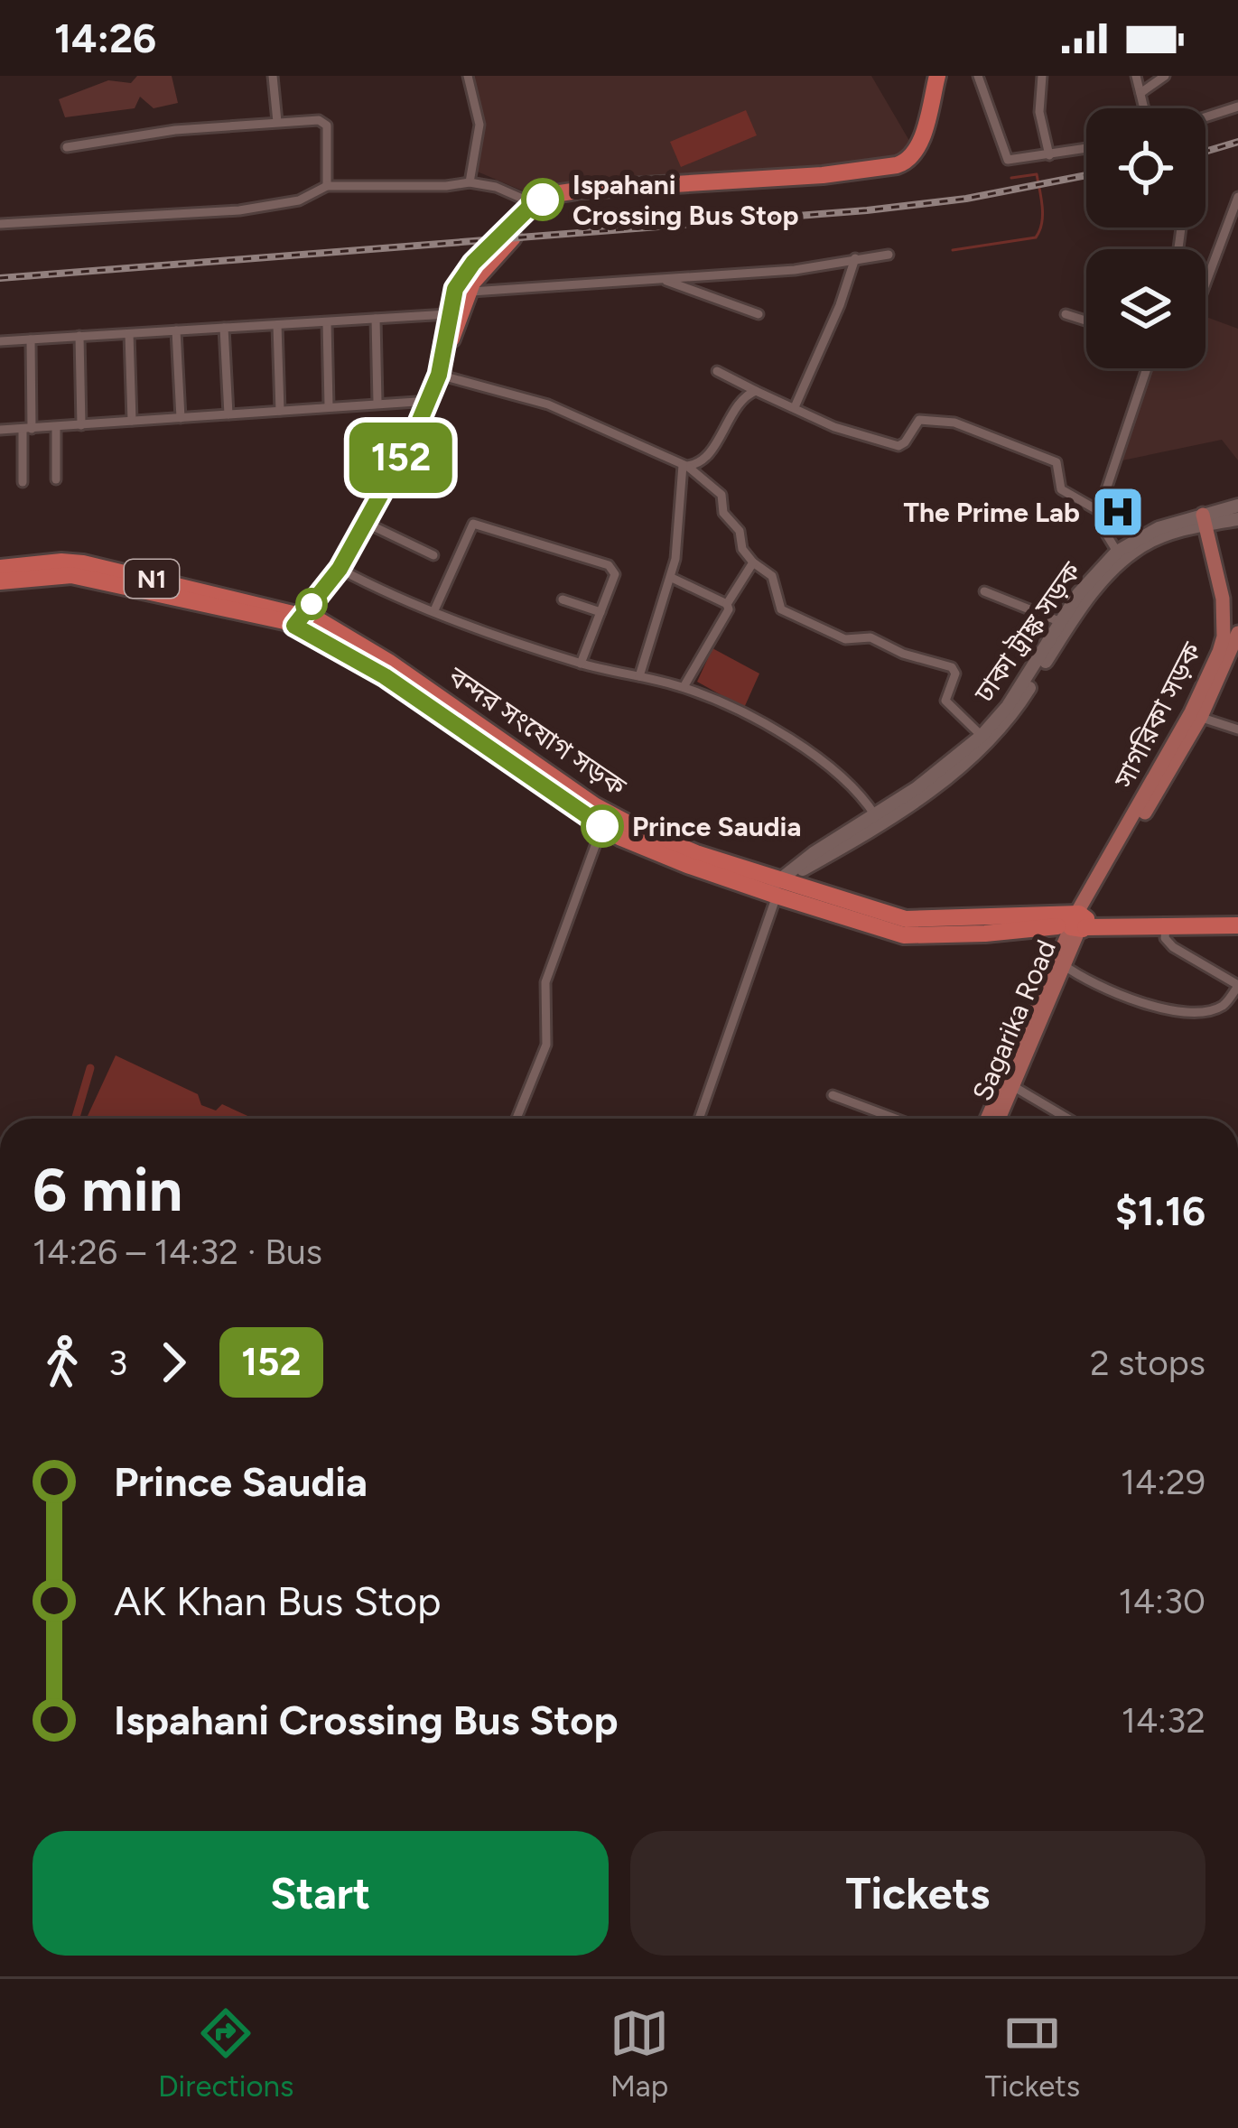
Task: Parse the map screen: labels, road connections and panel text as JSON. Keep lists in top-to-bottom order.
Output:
{
  "streets": {
    "highway": ["N1", "বন্দর সংযোগ সড়ক"],
    "main road": ["ঢাকা ট্রাঙ্ক সড়ক", "সাগরিকা সড়ক", "Sagarika Road"]
  },
  "crossings": [
    ["N1", "বন্দর সংযোগ সড়ক"],
    ["ঢাকা ট্রাঙ্ক সড়ক", "সাগরিকা সড়ক"],
    ["ঢাকা ট্রাঙ্ক সড়ক", "বন্দর সংযোগ সড়ক"],
    ["সাগরিকা সড়ক", "বন্দর সংযোগ সড়ক"],
    ["সাগরিকা সড়ক", "Sagarika Road"]
  ],
  "places": {
    "other": ["Ispahani Crossing Bus Stop", "Prince Saudia"],
    "hospital": ["The Prime Lab"]
  },
  "lines": ["bus line 152"],
  "page": {
    "status": "14:26",
    "on_map": "152",
    "heading": ["6 min", "14:26 – 14:32 · Bus", "$1.16"],
    "legs": ["3", "152", "2 stops"],
    "list": [
      {
        "name": "Prince Saudia",
        "value": "14:29"
      },
      {
        "name": "AK Khan Bus Stop",
        "value": "14:30"
      },
      {
        "name": "Ispahani Crossing Bus Stop",
        "value": "14:32"
      }
    ],
    "buttons": ["Start", "Tickets"],
    "tabs": ["Directions", "Map", "Tickets"]
  }
}
